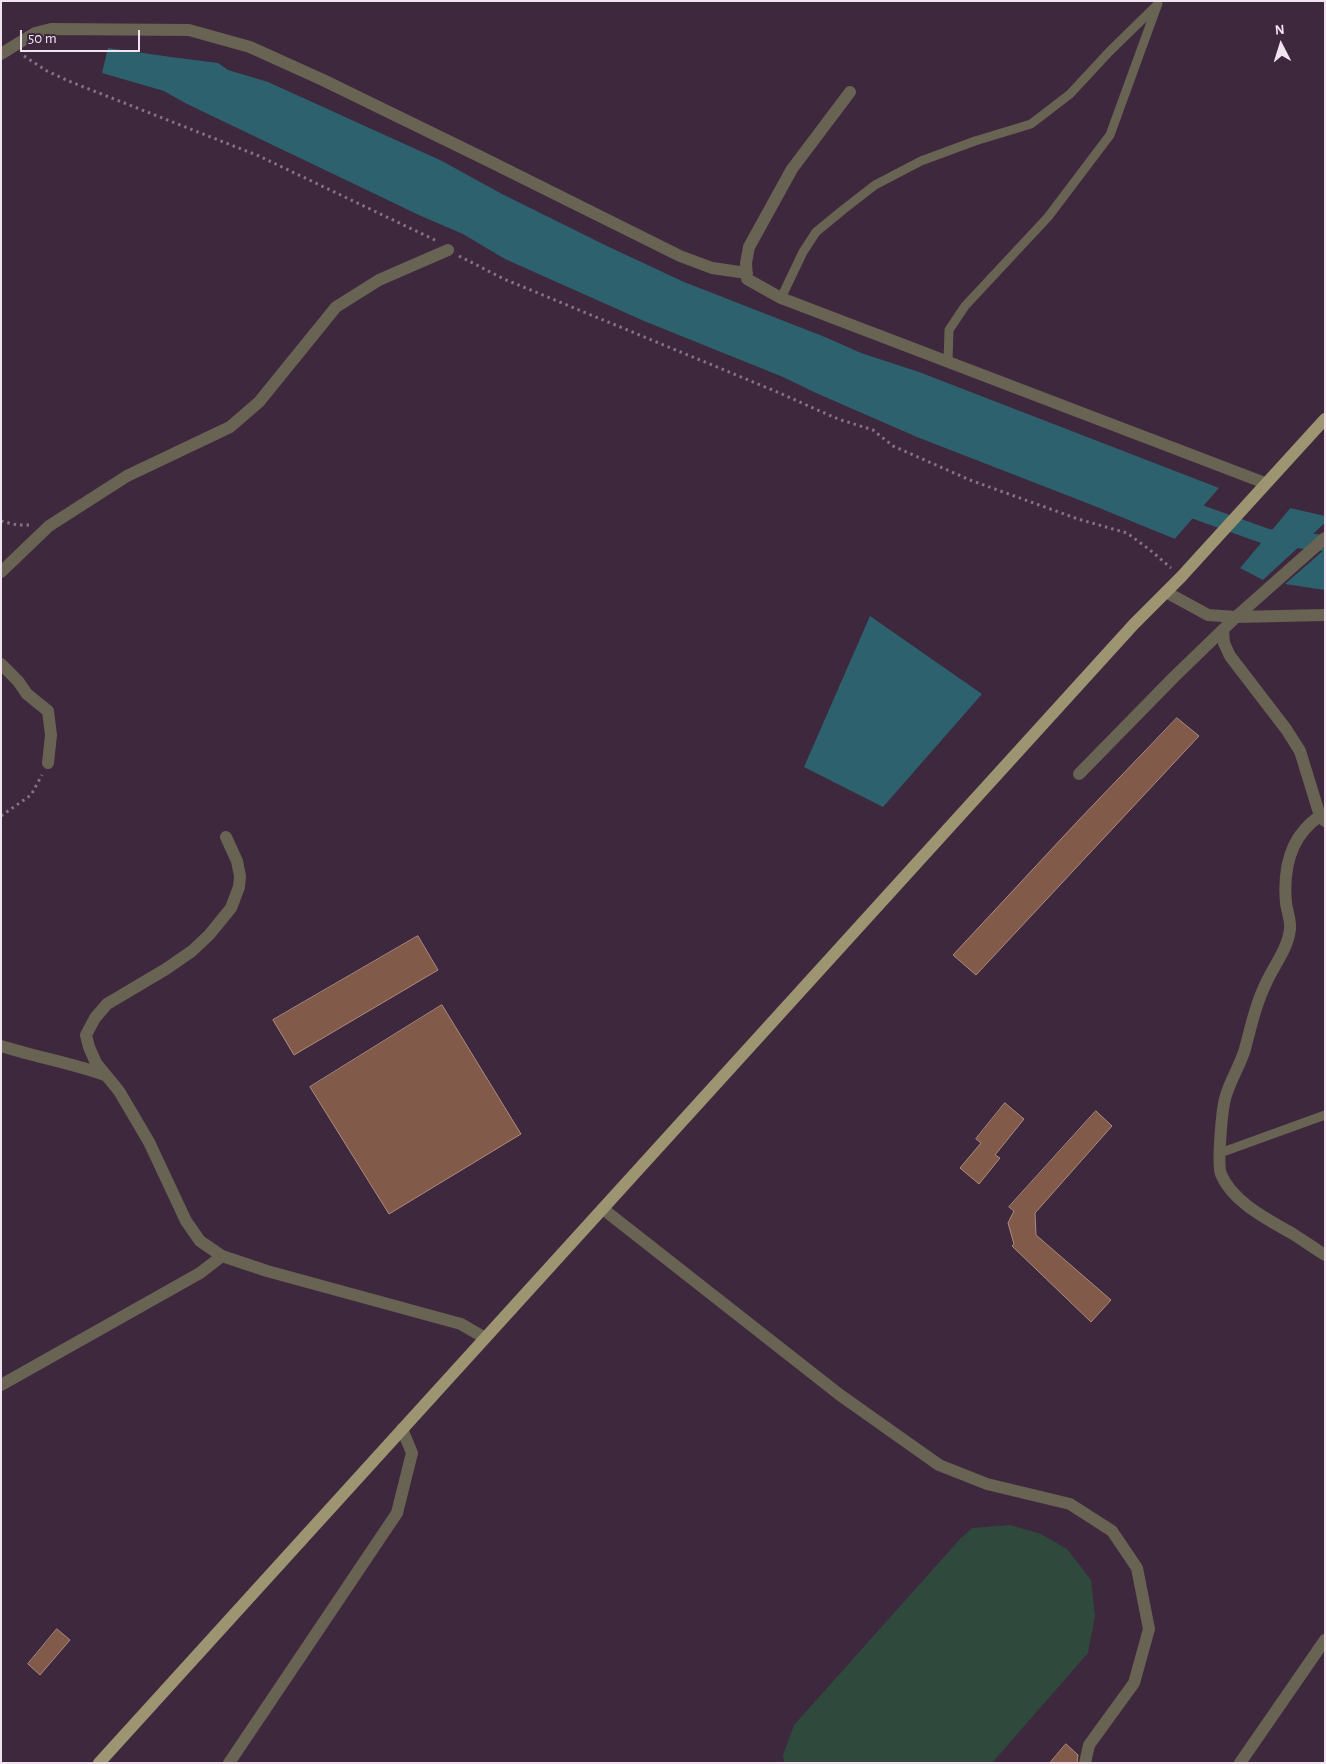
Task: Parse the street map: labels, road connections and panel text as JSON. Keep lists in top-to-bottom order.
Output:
{
  "scale_bar": "50 m",
  "north": "top"
}
